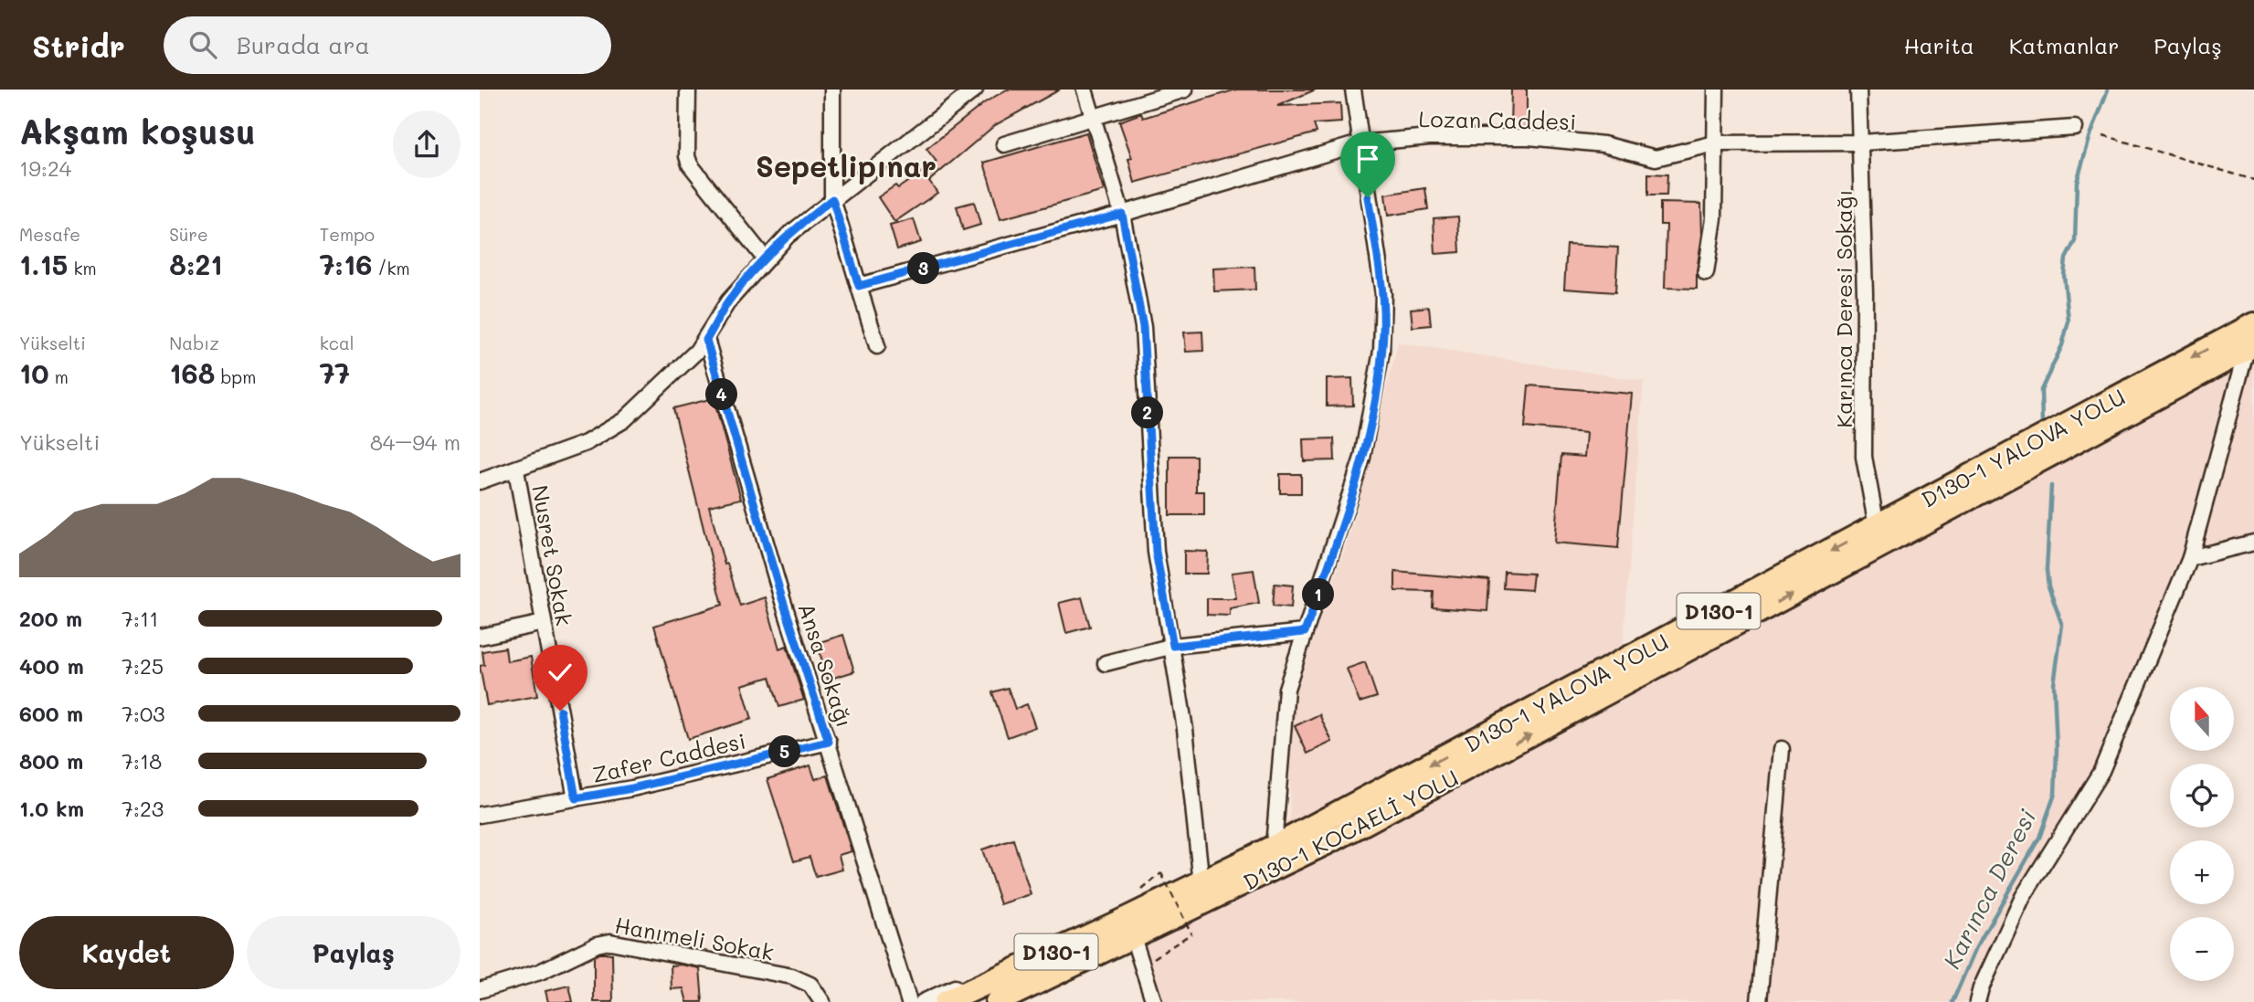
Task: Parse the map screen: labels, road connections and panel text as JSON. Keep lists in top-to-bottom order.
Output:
{
  "streets": {
    "highway": ["D130-1 YALOVA YOLU", "D130-1", "D130-1 KOCAELİ YOLU"],
    "street": [
      "Lozan Caddesi",
      "Karınca Deresi Sokağı",
      "Nusret Sokak",
      "Ansa Sokağı",
      "Zafer Caddesi",
      "Hanımeli Sokak"
    ]
  },
  "crossings": [
    ["Lozan Caddesi", "Karınca Deresi Sokağı"],
    ["Karınca Deresi Sokağı", "D130-1 YALOVA YOLU"],
    ["D130-1 YALOVA YOLU", "D130-1"],
    ["D130-1 YALOVA YOLU", "D130-1 KOCAELİ YOLU"],
    ["Nusret Sokak", "Zafer Caddesi"],
    ["D130-1", "D130-1 KOCAELİ YOLU"],
    ["Ansa Sokağı", "Zafer Caddesi"]
  ],
  "one_way": ["D130-1 YALOVA YOLU", "D130-1 KOCAELİ YOLU"],
  "districts": ["Sepetlipınar"],
  "water": ["Karınca Deresi"],
  "north": "top",
  "page": {
    "header": "Stridr",
    "search": "Burada ara",
    "nav": ["Harita", "Katmanlar", "Paylaş"],
    "heading": ["Akşam koşusu", "19:24"],
    "stats": [
      ["Mesafe", "1.15 km"],
      ["Süre", "8:21"],
      ["Tempo", "7:16 /km"],
      ["Yükselti", "10 m"],
      ["Nabız", "168 bpm"],
      ["kcal", "77"]
    ],
    "pins": [
      "3",
      "4",
      "2",
      "1",
      "5"
    ],
    "chart": ["Yükselti", "84–94 m"],
    "list": [
      {
        "name": "200 m",
        "note": "7:11"
      },
      {
        "name": "400 m",
        "note": "7:25"
      },
      {
        "name": "600 m",
        "note": "7:03"
      },
      {
        "name": "800 m",
        "note": "7:18"
      },
      {
        "name": "1.0 km",
        "note": "7:23"
      }
    ],
    "map_buttons": ["+", "−"],
    "buttons": ["Kaydet", "Paylaş"]
  }
}
